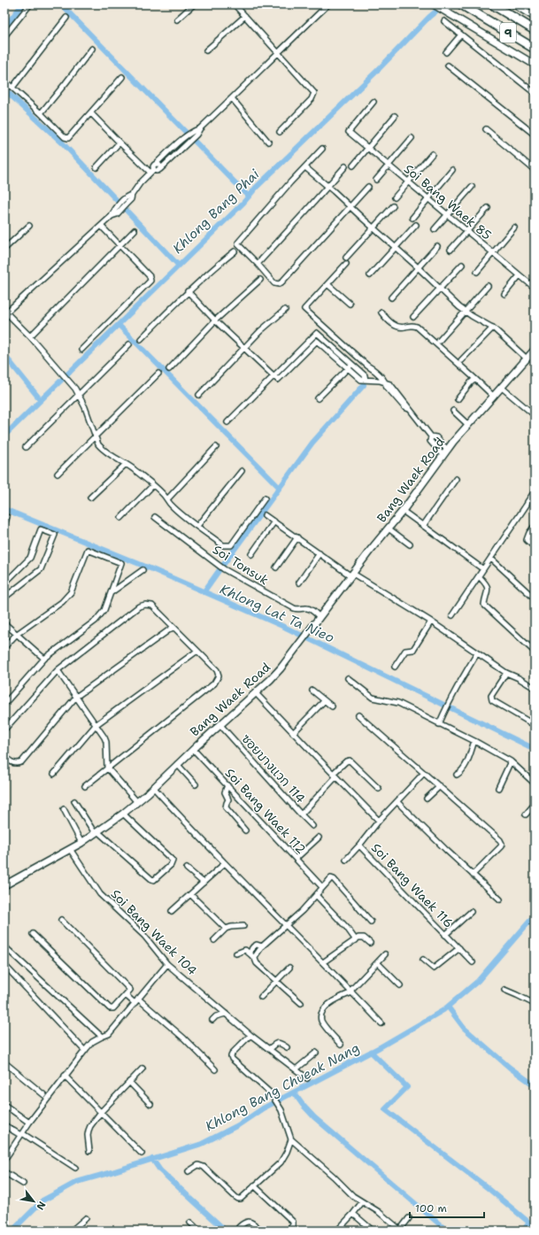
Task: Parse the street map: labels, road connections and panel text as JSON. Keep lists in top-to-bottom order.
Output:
{
  "streets": {
    "highway": ["9"],
    "main road": ["Bang Waek Road"],
    "street": [
      "Soi Bang Waek 85",
      "Soi Tonsuk",
      "ซอยบางแวก 114",
      "Soi Bang Waek 112",
      "Soi Bang Waek 116",
      "Soi Bang Waek 104"
    ]
  },
  "crossings": [
    ["Bang Waek Road", "Soi Tonsuk"],
    ["Bang Waek Road", "ซอยบางแวก 114"],
    ["Bang Waek Road", "Soi Bang Waek 112"],
    ["Bang Waek Road", "Soi Bang Waek 104"]
  ],
  "water": ["Khlong Bang Phai", "Khlong Lat Ta Nieo", "Khlong Bang Chueak Nang"],
  "scale_bar": "100 m",
  "north": "bottom right"
}
